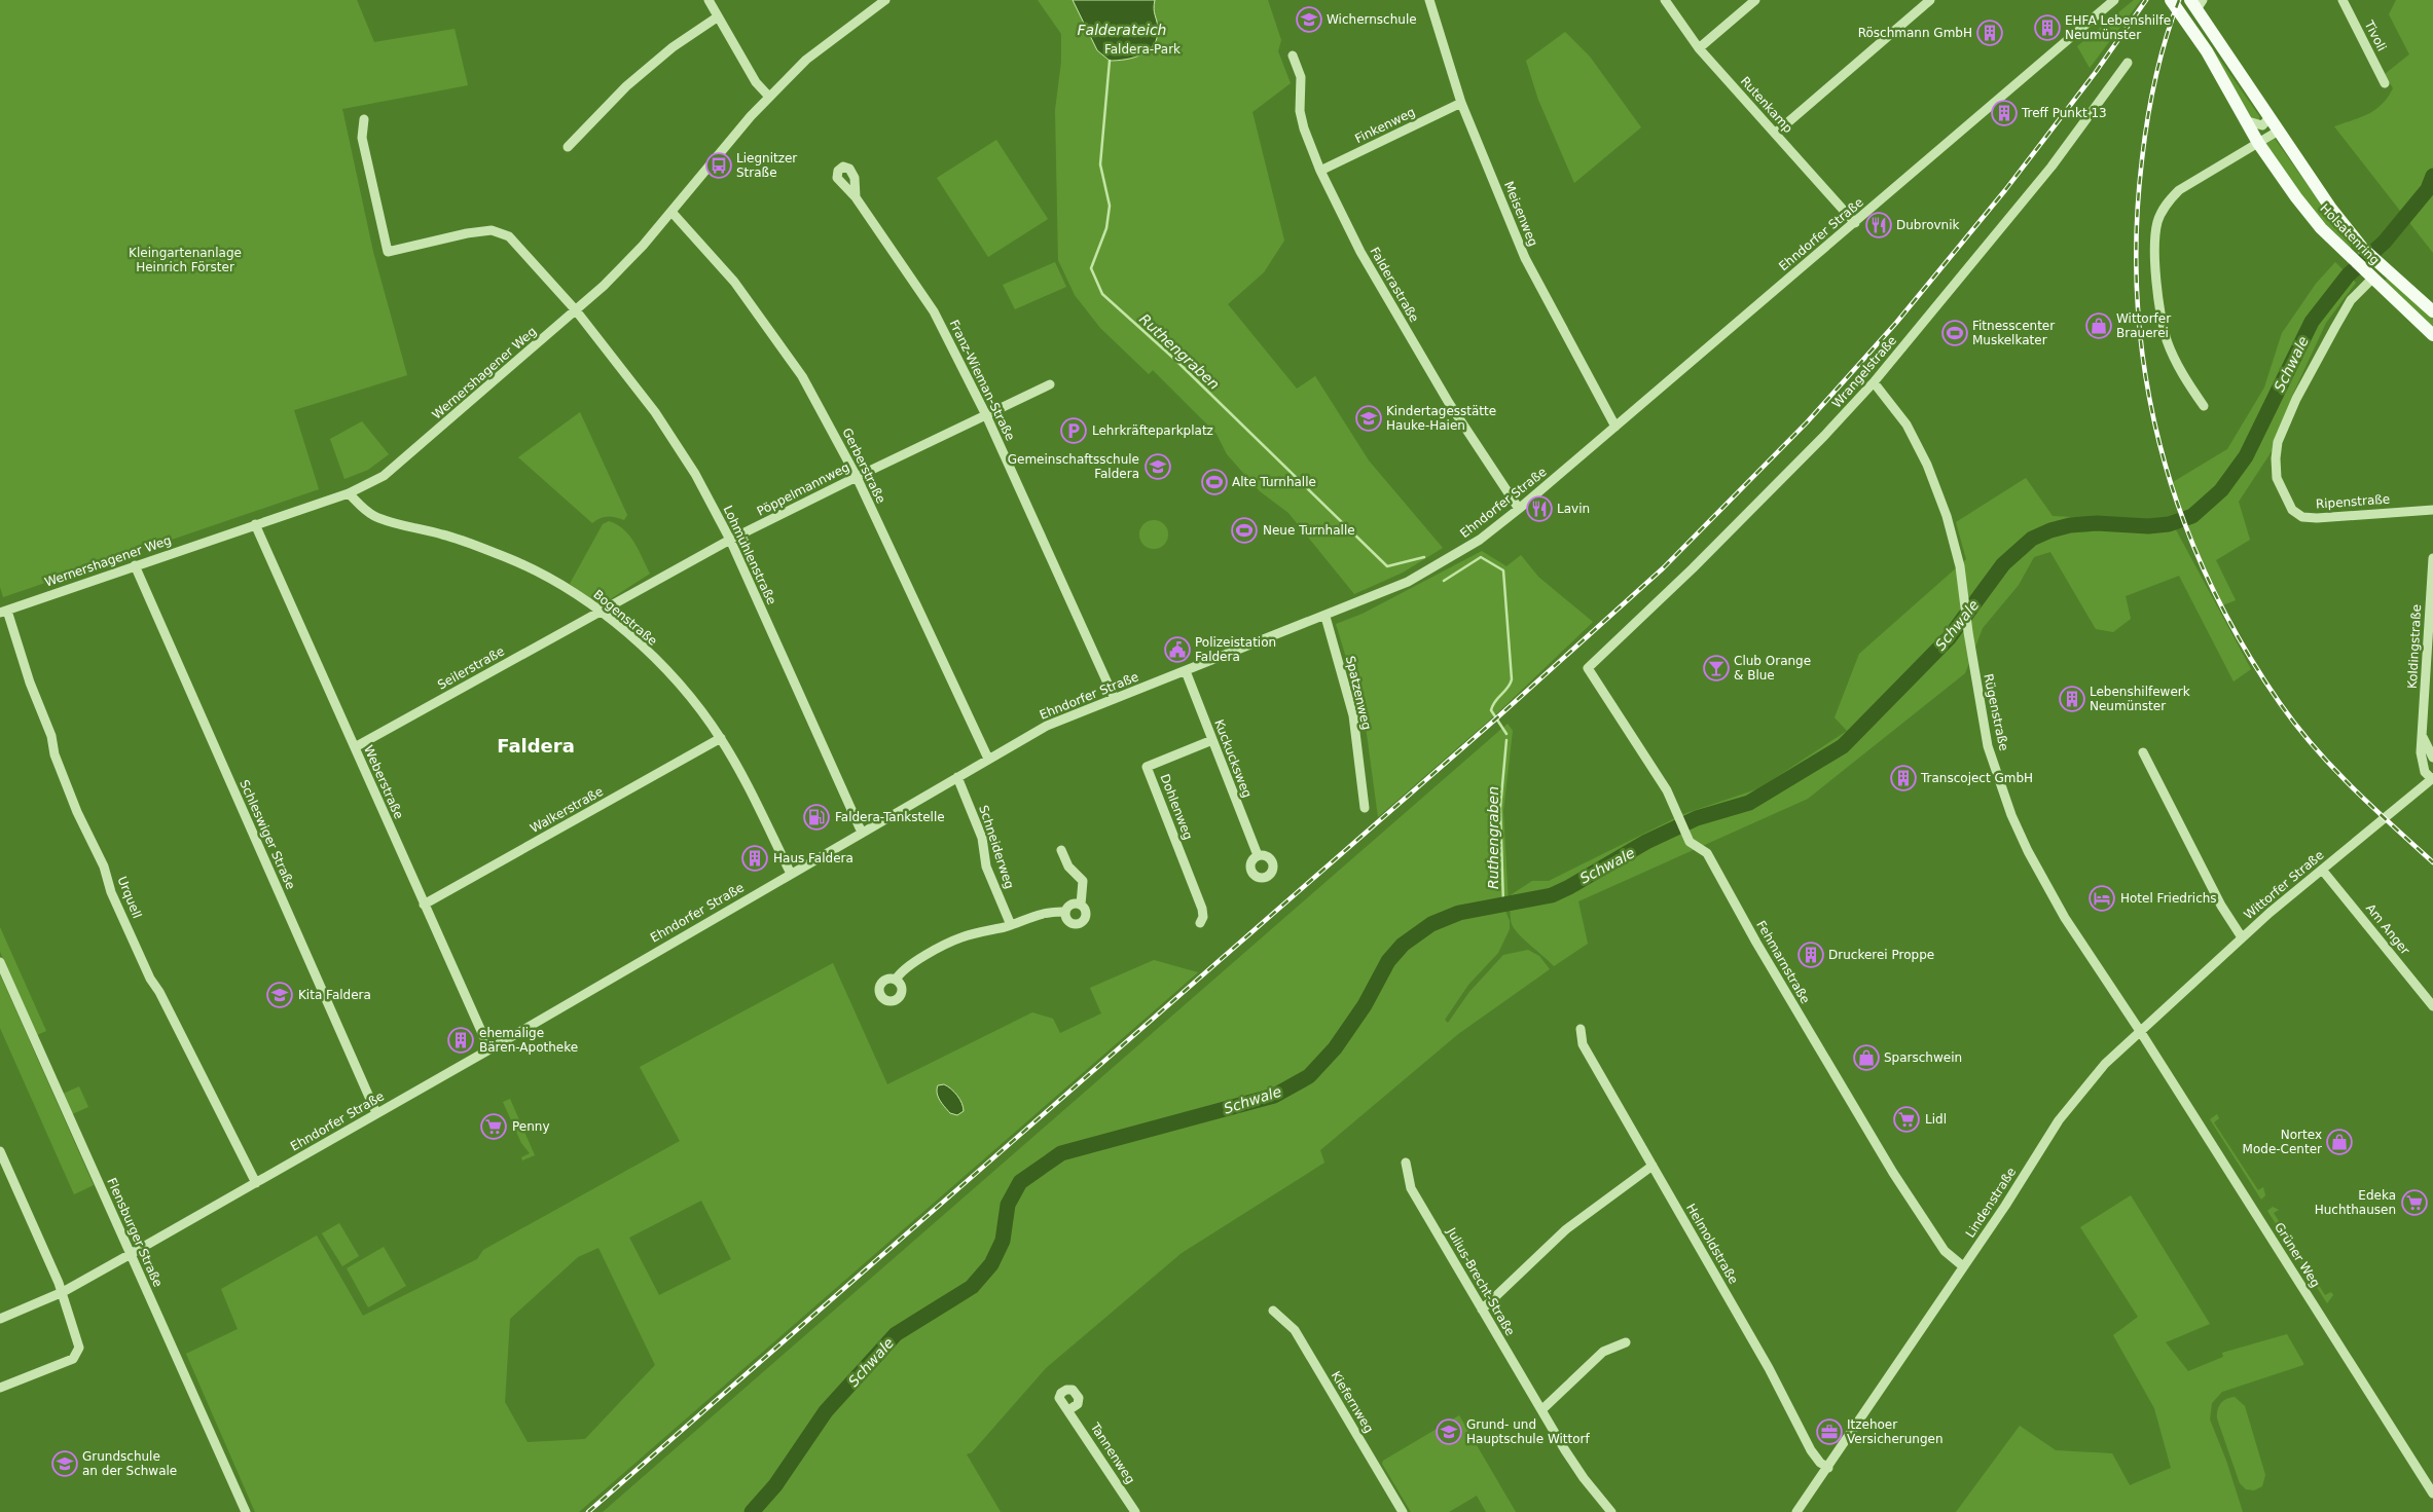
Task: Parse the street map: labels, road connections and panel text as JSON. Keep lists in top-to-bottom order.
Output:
{
  "streets": {
    "main road": ["Holsatenring"],
    "street": [
      "Tivoli",
      "Rutenkamp",
      "Finkenweg",
      "Meisenweg",
      "Ehndorfer Straße",
      "Falderastraße",
      "Wrangelstraße",
      "Wernershagener Weg",
      "Franz-Wieman-Straße",
      "Gerberstraße",
      "Pöppelmannweg",
      "Ripenstraße",
      "Lohmühlenstraße",
      "Bogenstraße",
      "Koldingstraße",
      "Seilerstraße",
      "Spatzenweg",
      "Rügenstraße",
      "Kuckucksweg",
      "Weberstraße",
      "Dohlenweg",
      "Walkerstraße",
      "Schleswiger Straße",
      "Schneiderweg",
      "Wittorfer Straße",
      "Urquell",
      "Am Anger",
      "Fehmarnstraße",
      "Lindenstraße",
      "Flensburger Straße",
      "Helmoldstraße",
      "Grüner Weg",
      "Julius-Brecht-Straße",
      "Kiefernweg",
      "Tannenweg"
    ]
  },
  "crossings": [
    ["Rutenkamp", "Ehndorfer Straße"],
    ["Finkenweg", "Meisenweg"],
    ["Finkenweg", "Falderastraße"],
    ["Meisenweg", "Ehndorfer Straße"],
    ["Ehndorfer Straße", "Falderastraße"],
    ["Ehndorfer Straße", "Franz-Wieman-Straße"],
    ["Ehndorfer Straße", "Gerberstraße"],
    ["Ehndorfer Straße", "Lohmühlenstraße"],
    ["Ehndorfer Straße", "Bogenstraße"],
    ["Ehndorfer Straße", "Spatzenweg"],
    ["Ehndorfer Straße", "Kuckucksweg"],
    ["Ehndorfer Straße", "Weberstraße"],
    ["Ehndorfer Straße", "Schleswiger Straße"],
    ["Ehndorfer Straße", "Schneiderweg"],
    ["Ehndorfer Straße", "Urquell"],
    ["Ehndorfer Straße", "Flensburger Straße"],
    ["Holsatenring", "Ripenstraße"],
    ["Wrangelstraße", "Rügenstraße"],
    ["Wrangelstraße", "Fehmarnstraße"],
    ["Wernershagener Weg", "Gerberstraße"],
    ["Wernershagener Weg", "Lohmühlenstraße"],
    ["Wernershagener Weg", "Bogenstraße"],
    ["Wernershagener Weg", "Weberstraße"],
    ["Wernershagener Weg", "Schleswiger Straße"],
    ["Wernershagener Weg", "Urquell"],
    ["Franz-Wieman-Straße", "Pöppelmannweg"],
    ["Gerberstraße", "Pöppelmannweg"],
    ["Pöppelmannweg", "Lohmühlenstraße"],
    ["Pöppelmannweg", "Bogenstraße"],
    ["Pöppelmannweg", "Seilerstraße"],
    ["Bogenstraße", "Seilerstraße"],
    ["Bogenstraße", "Walkerstraße"],
    ["Koldingstraße", "Wittorfer Straße"],
    ["Seilerstraße", "Weberstraße"],
    ["Rügenstraße", "Lindenstraße"],
    ["Rügenstraße", "Grüner Weg"],
    ["Kuckucksweg", "Dohlenweg"],
    ["Weberstraße", "Walkerstraße"],
    ["Wittorfer Straße", "Am Anger"],
    ["Wittorfer Straße", "Lindenstraße"],
    ["Fehmarnstraße", "Lindenstraße"],
    ["Lindenstraße", "Helmoldstraße"],
    ["Lindenstraße", "Grüner Weg"]
  ],
  "districts": ["Faldera"],
  "water": ["Falderateich", "Ruthengraben", "Schwale"],
  "parks": ["Faldera-Park", "Kleingartenanlage Heinrich Förster"],
  "places": {
    "school or university": [
      "Wichernschule",
      "Kindertagesstätte Hauke-Haien",
      "Gemeinschaftsschule Faldera",
      "Kita Faldera",
      "Grund- und Hauptschule Wittorf",
      "Grundschule an der Schwale"
    ],
    "building": [
      "EHFA Lebenshilfe Neumünster",
      "Röschmann GmbH",
      "Treff Punkt 13",
      "Lebenshilfewerk Neumünster",
      "Transcoject GmbH",
      "Haus Faldera",
      "Druckerei Proppe",
      "ehemalige Bären-Apotheke"
    ],
    "bus stop": ["Liegnitzer Straße"],
    "restaurant": ["Dubrovnik", "Lavin"],
    "shop": ["Wittorfer Brauerei", "Sparschwein", "Nortex Mode-Center"],
    "sports": ["Fitnesscenter Muskelkater", "Alte Turnhalle", "Neue Turnhalle"],
    "parking": ["Lehrkräfteparkplatz"],
    "public building": ["Polizeistation Faldera"],
    "bar": ["Club Orange & Blue"],
    "fuel station": ["Faldera-Tankstelle"],
    "hotel": ["Hotel Friedrichs"],
    "supermarket": ["Lidl", "Penny", "Edeka Huchthausen"],
    "office": ["Itzehoer Versicherungen"]
  }
}
